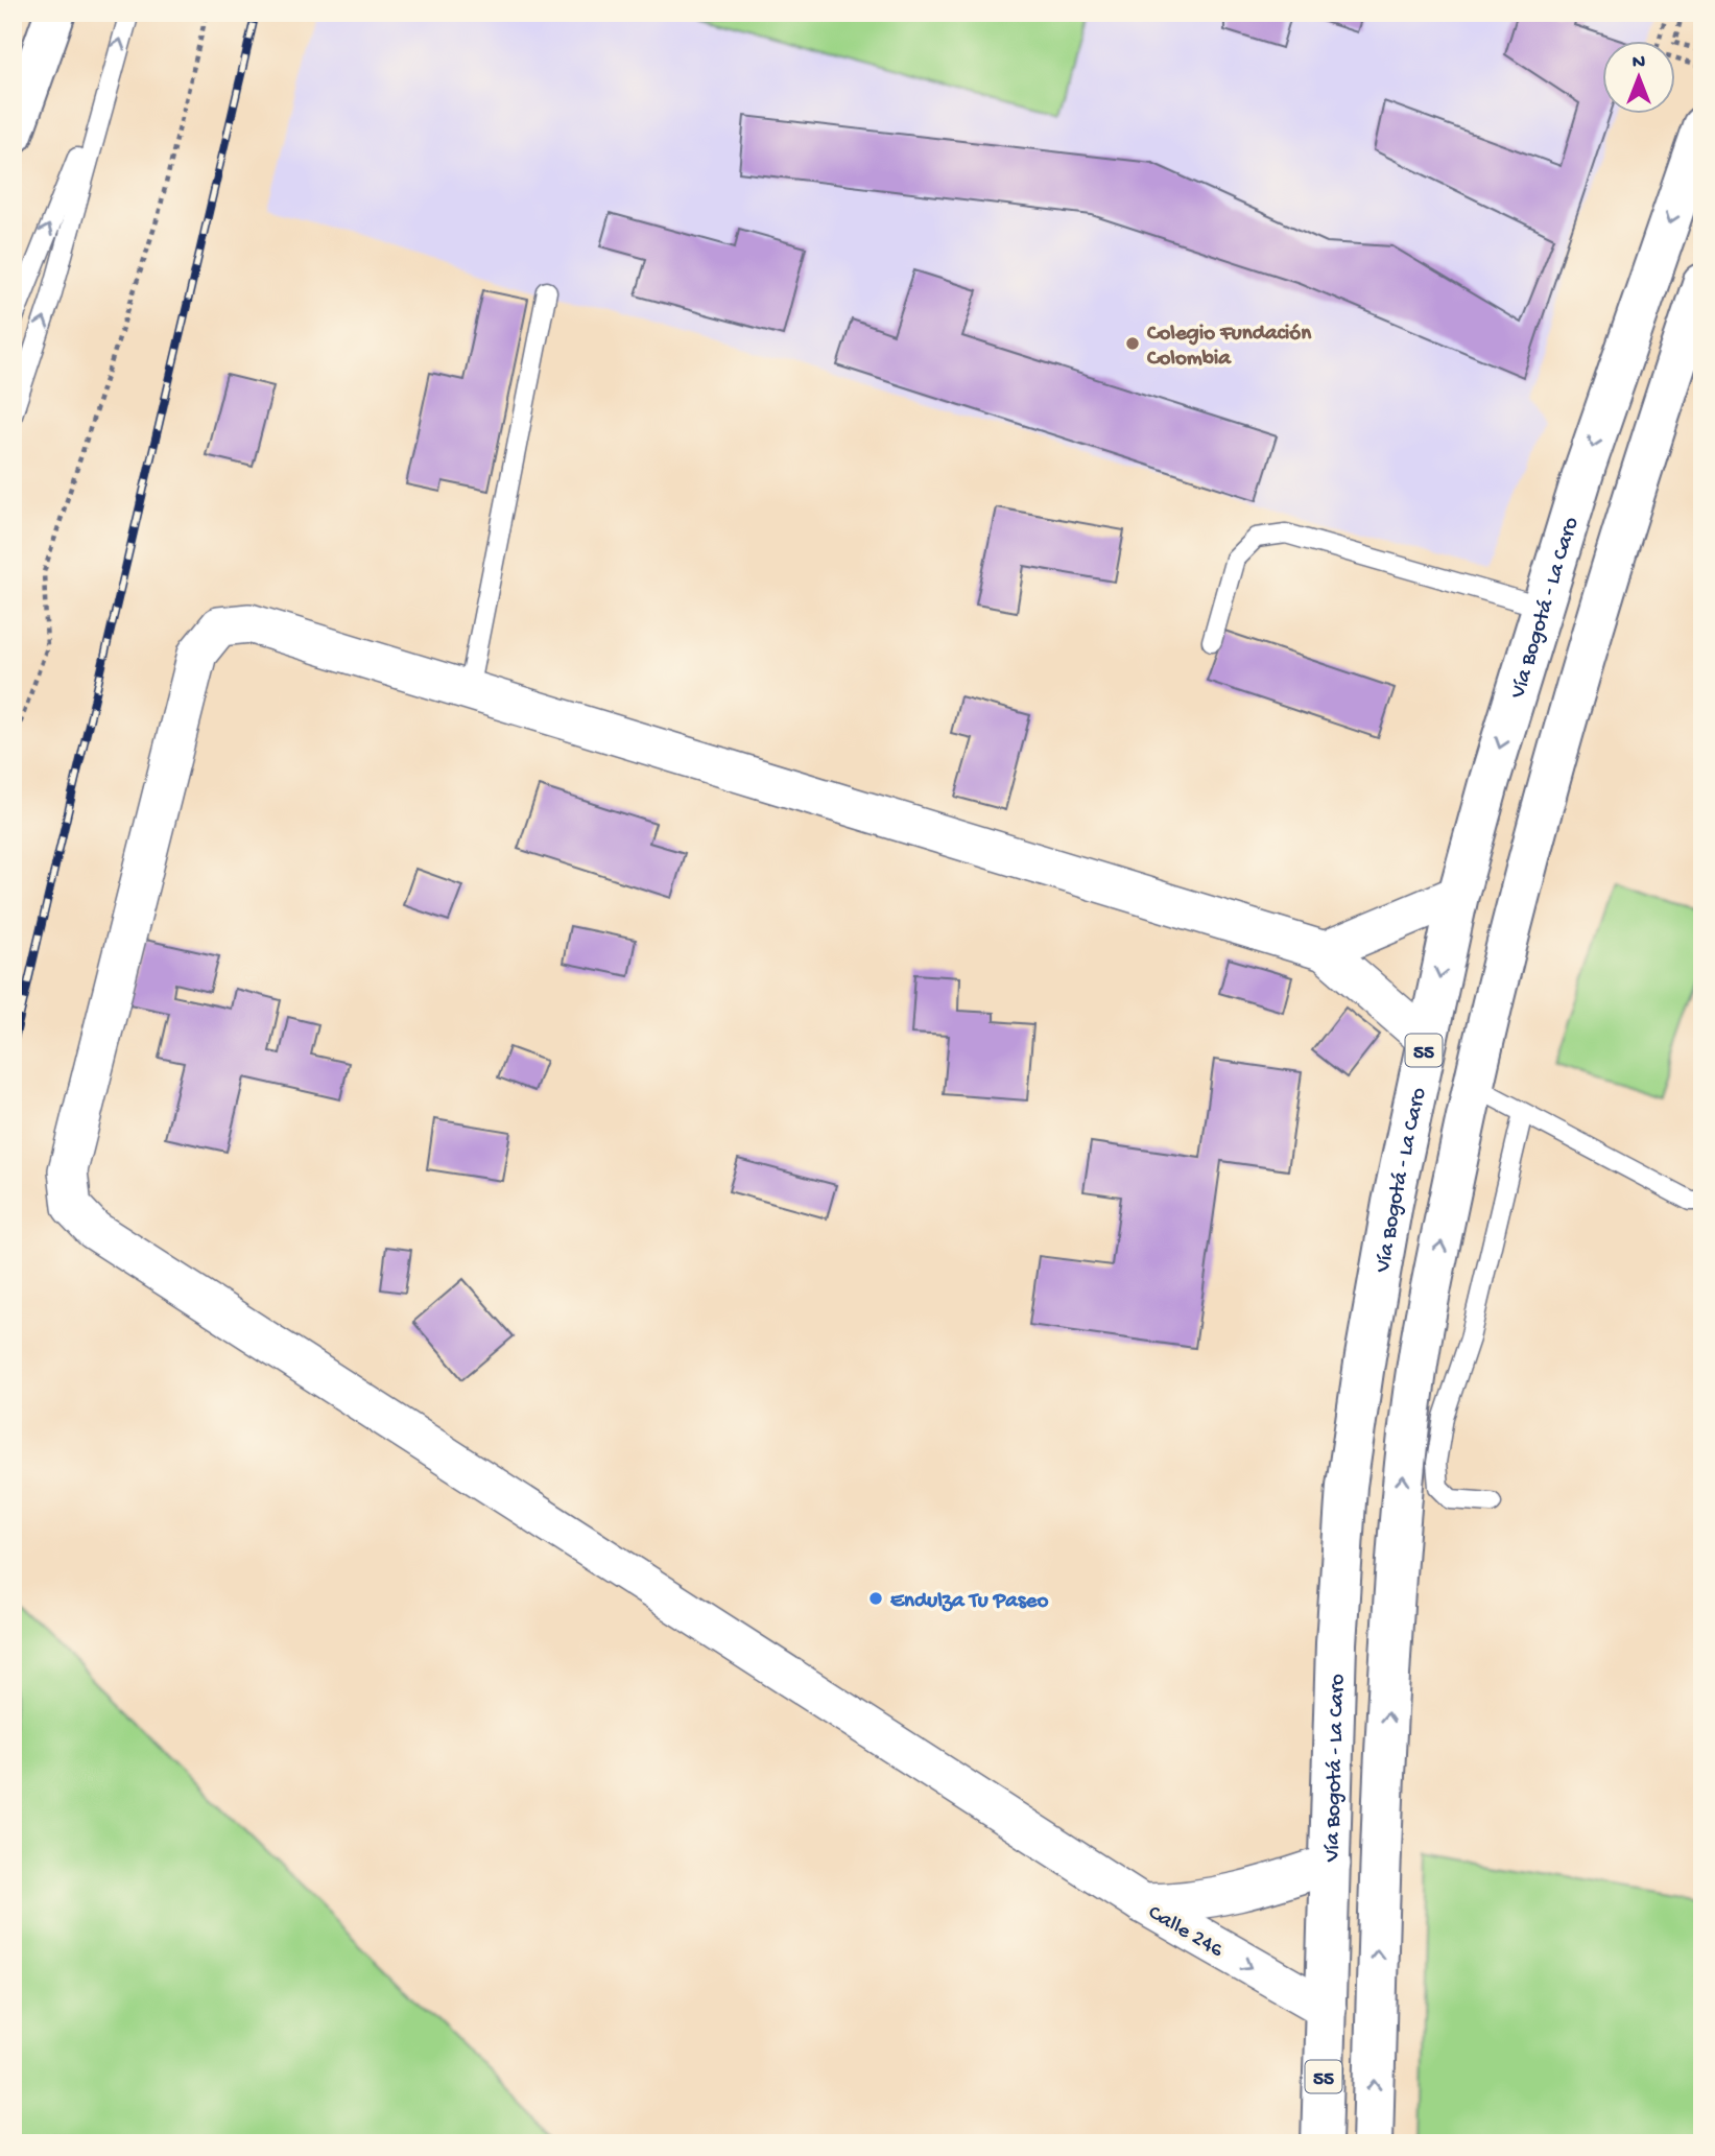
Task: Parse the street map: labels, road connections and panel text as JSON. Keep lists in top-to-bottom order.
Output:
{
  "streets": {
    "main road": ["Vía Bogotá - La Caro", "55"],
    "street": ["Calle 246"]
  },
  "crossings": [
    ["Vía Bogotá - La Caro", "55"],
    ["Vía Bogotá - La Caro", "Calle 246"],
    ["55", "Calle 246"]
  ],
  "one_way": ["Calle 246"],
  "places": ["Colegio Fundación Colombia", "Endulza Tu Paseo"],
  "north": "top"
}
